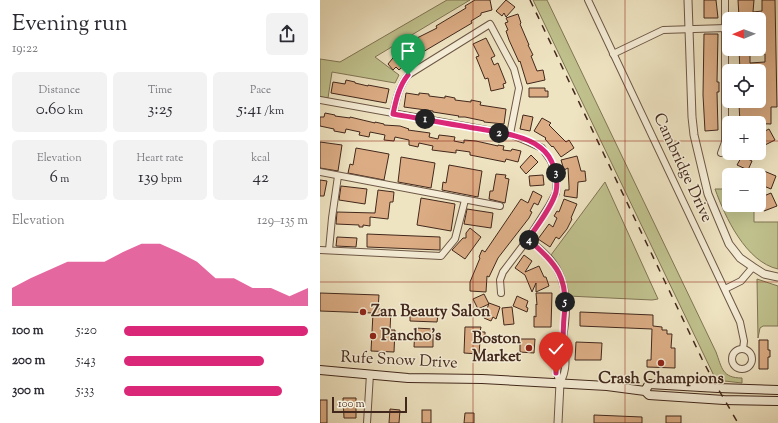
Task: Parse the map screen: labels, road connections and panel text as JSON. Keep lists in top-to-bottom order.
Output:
{
  "streets": {
    "main road": ["Rufe Snow Drive"],
    "street": ["Cambridge Drive"]
  },
  "places": [
    "Zan Beauty Salon",
    "Pancho's",
    "Boston Market",
    "Crash Champions"
  ],
  "scale_bar": "100 m",
  "north": "left",
  "page": {
    "heading": ["Evening run", "19:22"],
    "map_buttons": ["+", "−"],
    "stats": [
      ["Distance", "0.60 km"],
      ["Time", "3:25"],
      ["Pace", "5:41 /km"],
      ["Elevation", "6 m"],
      ["Heart rate", "139 bpm"],
      ["kcal", "42"]
    ],
    "pins": [
      "1",
      "2",
      "3",
      "4",
      "5"
    ],
    "chart": ["Elevation", "129–135 m"],
    "list": [
      {
        "name": "100 m",
        "note": "5:20"
      },
      {
        "name": "200 m",
        "note": "5:43"
      },
      {
        "name": "300 m",
        "note": "5:33"
      }
    ],
    "scale": "100 m"
  }
}
